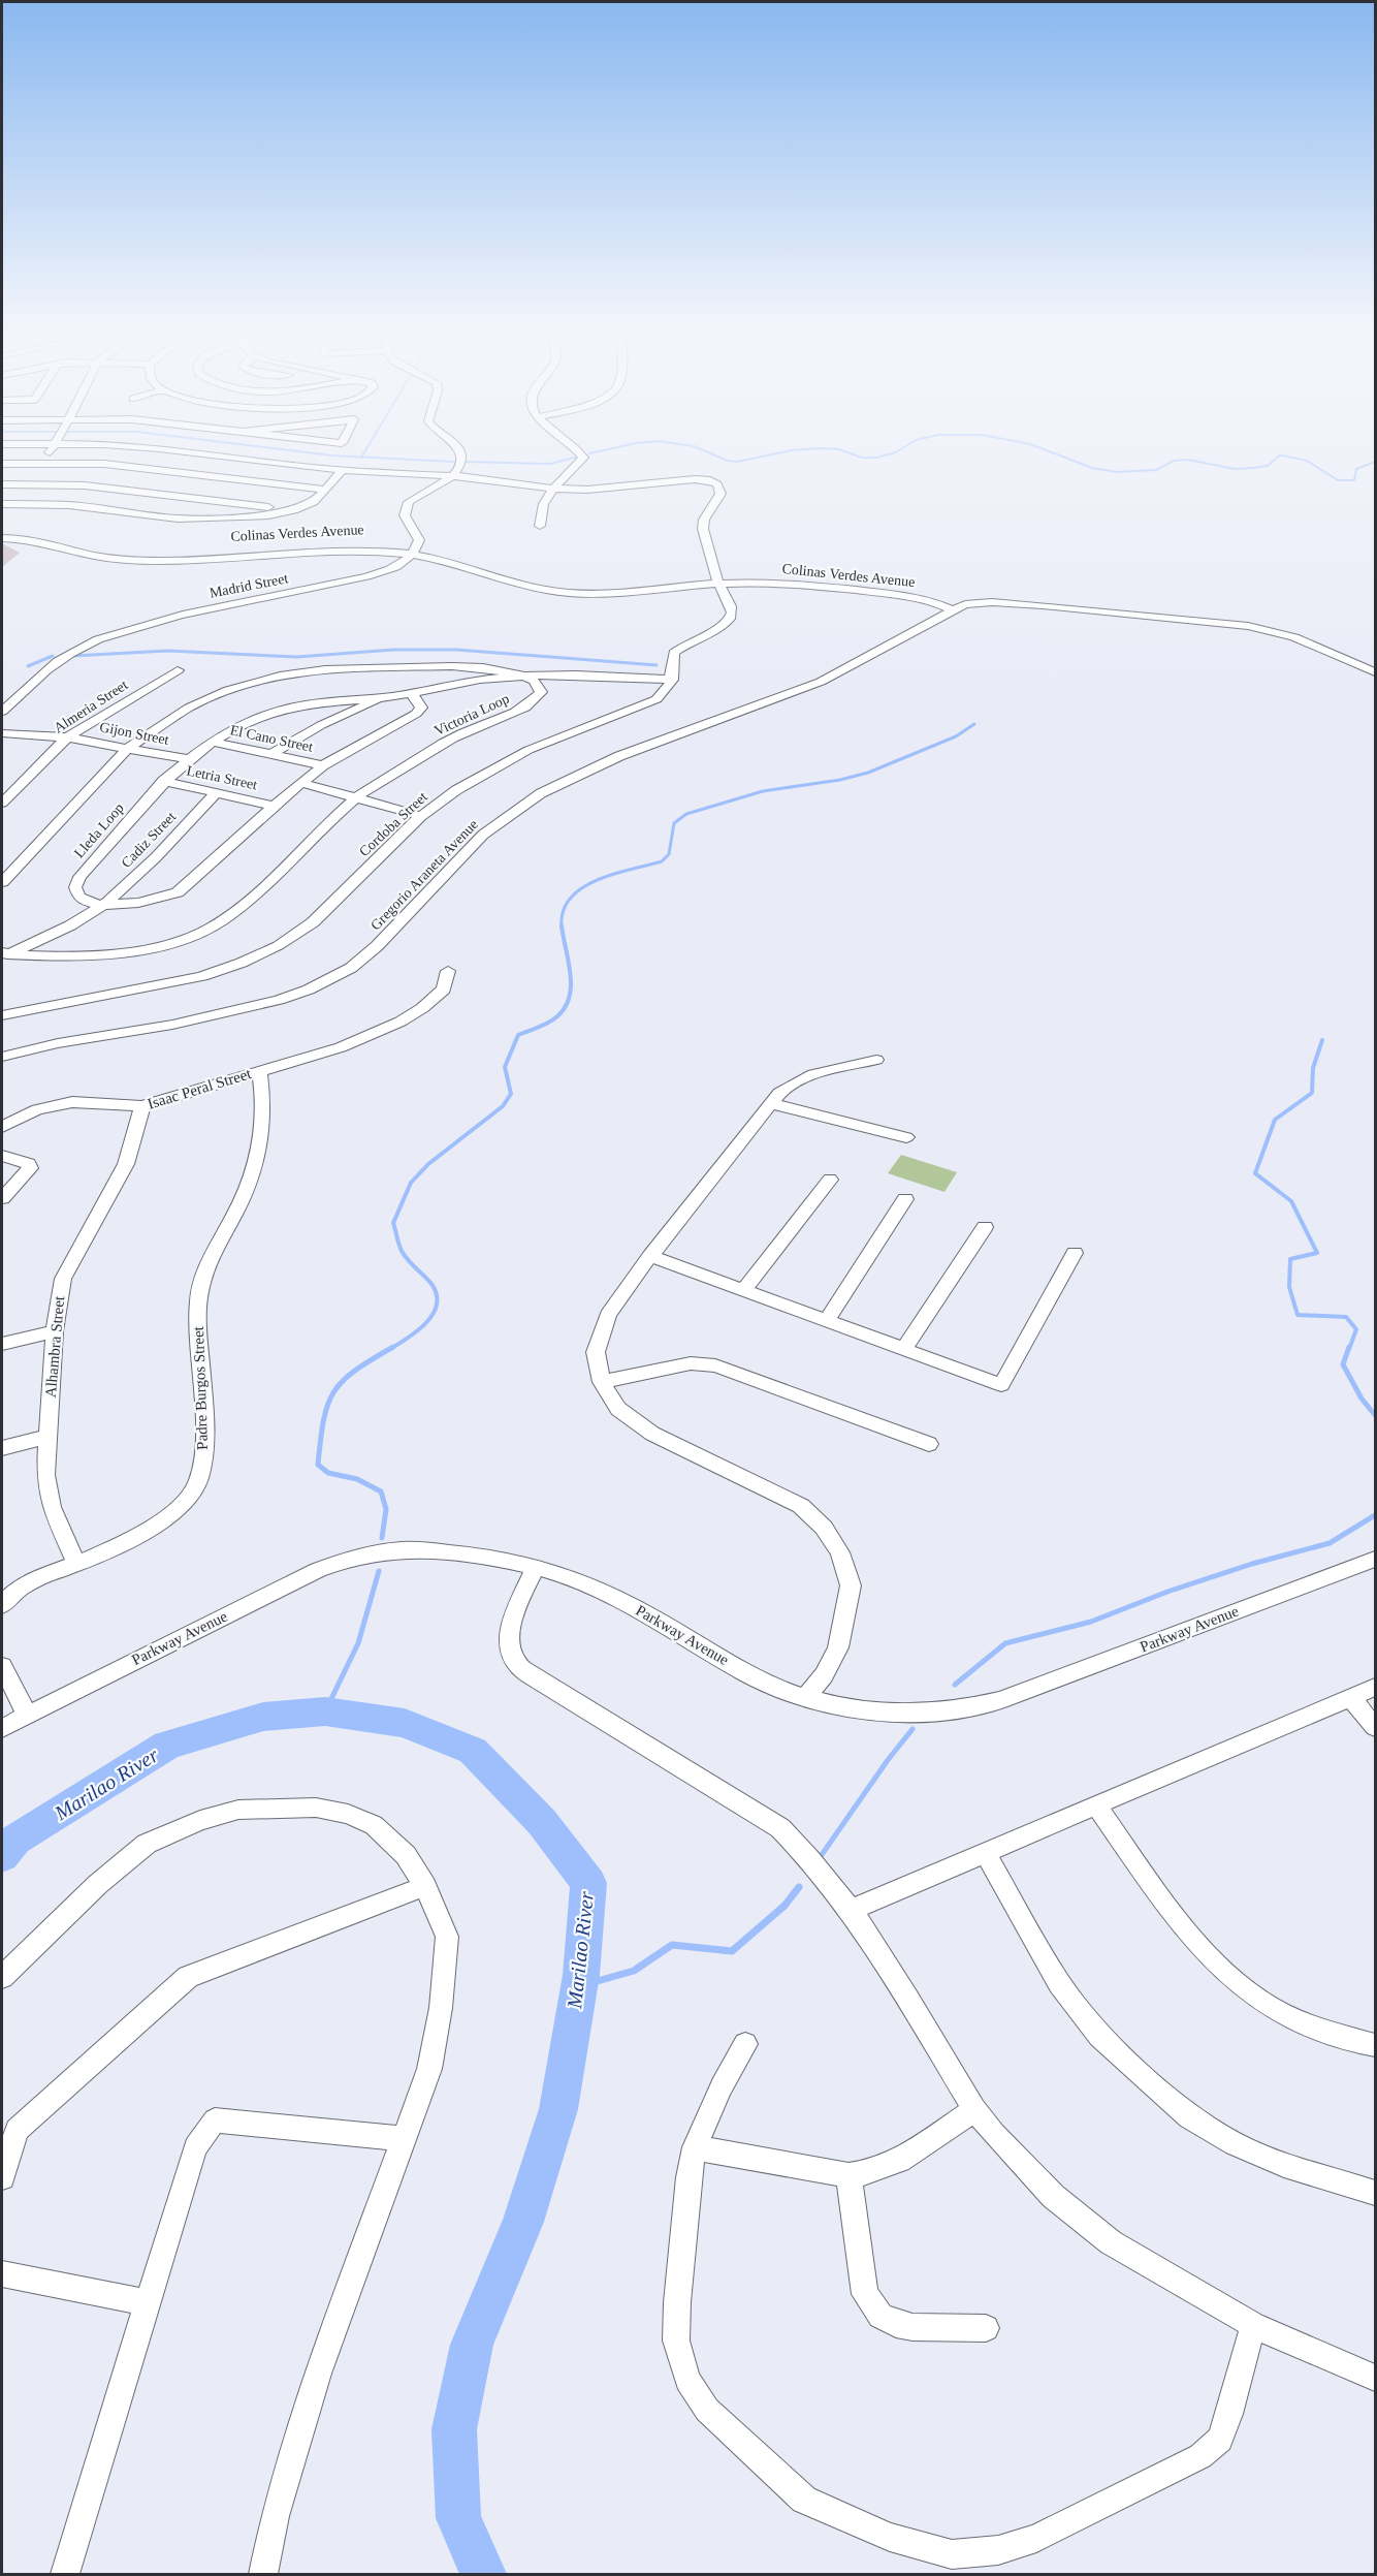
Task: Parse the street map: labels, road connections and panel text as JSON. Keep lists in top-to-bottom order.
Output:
{
  "streets": {
    "street": [
      "Colinas Verdes Avenue",
      "Madrid Street",
      "Almeria Street",
      "Victoria Loop",
      "Gijon Street",
      "El Cano Street",
      "Letria Street",
      "Cordoba Street",
      "Lleda Loop",
      "Cadiz Street",
      "Gregorio Araneta Avenue",
      "Isaac Peral Street",
      "Alhambra Street",
      "Padre Burgos Street",
      "Parkway Avenue"
    ]
  },
  "crossings": [
    ["Colinas Verdes Avenue", "Madrid Street"],
    ["Colinas Verdes Avenue", "Gregorio Araneta Avenue"],
    ["Almeria Street", "Gijon Street"],
    ["Victoria Loop", "Gijon Street"],
    ["Victoria Loop", "Lleda Loop"],
    ["Victoria Loop", "Cadiz Street"],
    ["Gijon Street", "Lleda Loop"],
    ["El Cano Street", "Lleda Loop"],
    ["Letria Street", "Lleda Loop"],
    ["Letria Street", "Cadiz Street"],
    ["Lleda Loop", "Cadiz Street"],
    ["Isaac Peral Street", "Alhambra Street"],
    ["Isaac Peral Street", "Padre Burgos Street"],
    ["Alhambra Street", "Padre Burgos Street"]
  ],
  "water": ["Marilao River"]
}
